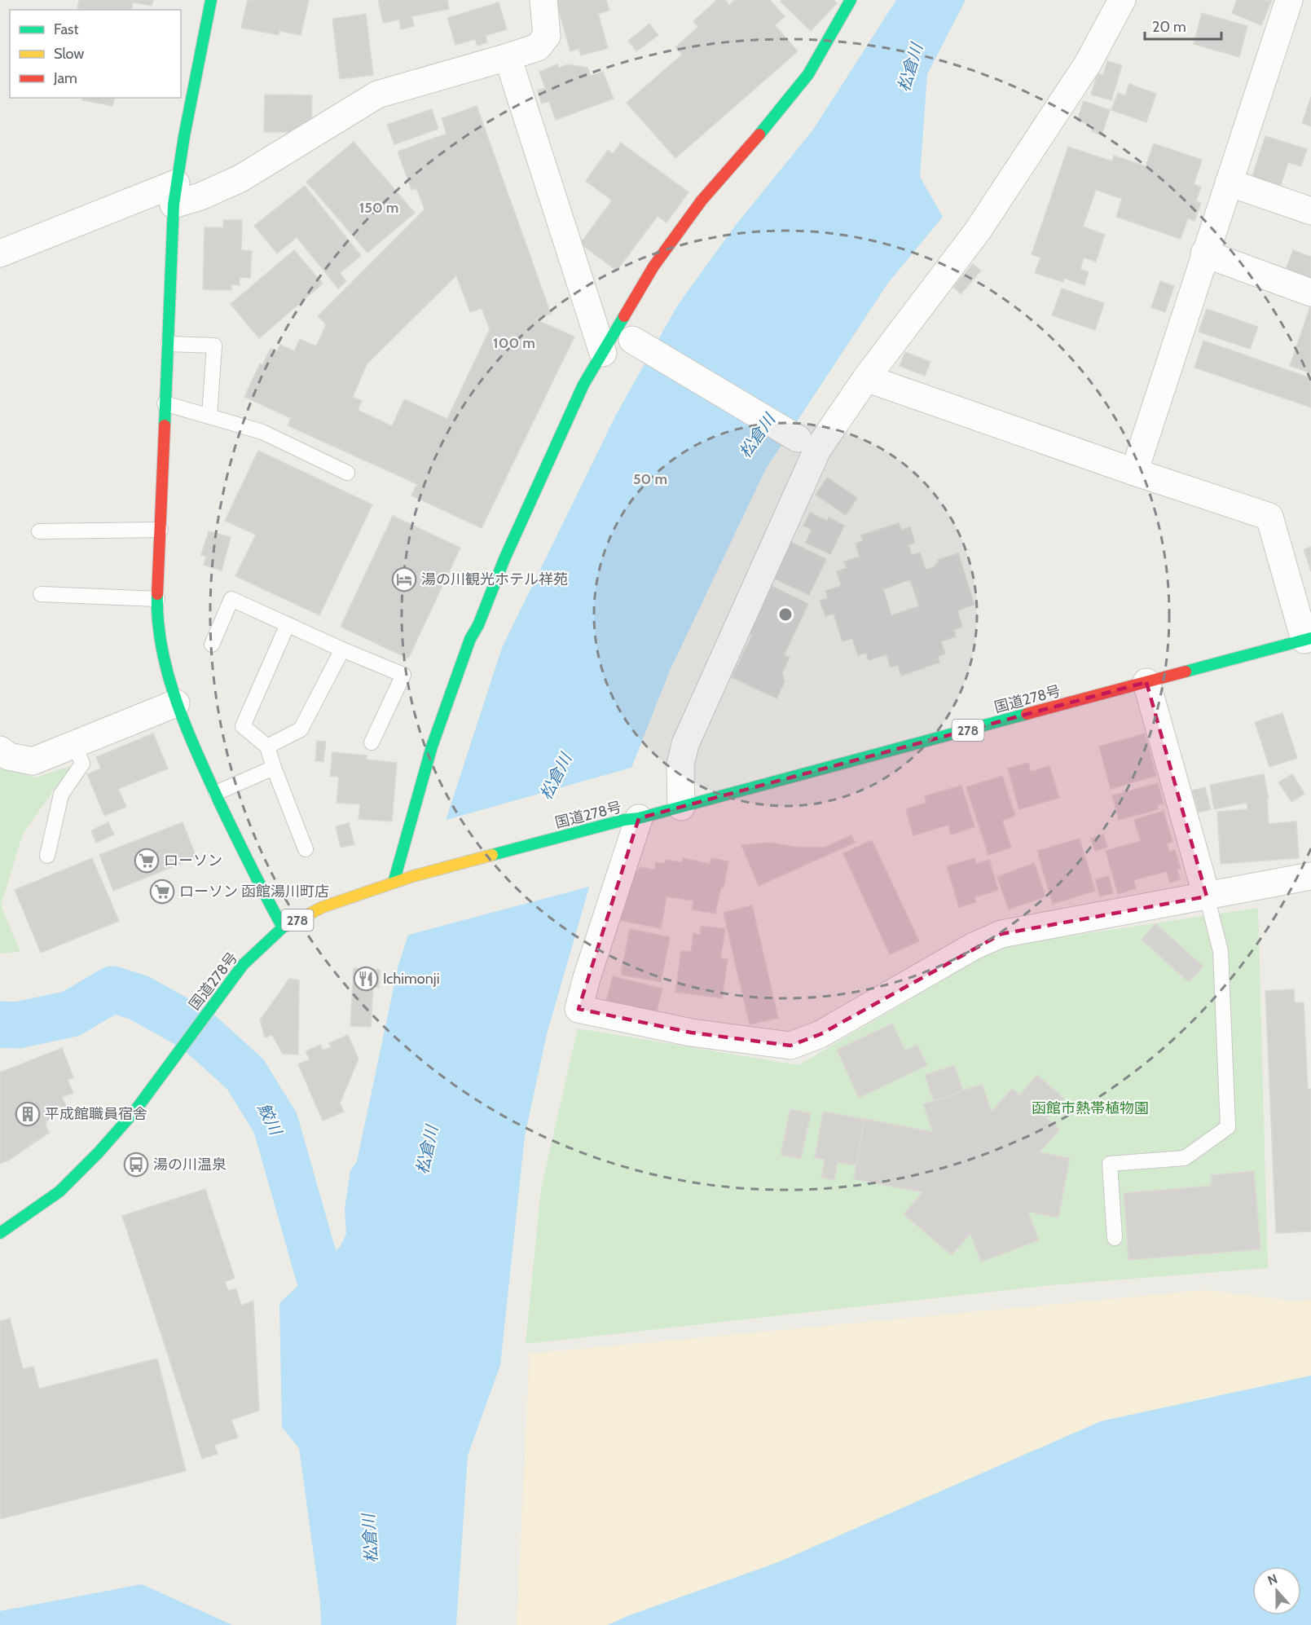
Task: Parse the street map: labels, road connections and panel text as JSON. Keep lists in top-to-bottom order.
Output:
{
  "streets": {
    "main road": ["国道278号", "278"]
  },
  "water": ["松倉川", "鮫川"],
  "parks": ["函館市熱帯植物園"],
  "places": {
    "hotel": ["湯の川観光ホテル祥苑"],
    "supermarket": ["ローソン", "ローソン 函館湯川町店"],
    "restaurant": ["Ichimonji"],
    "building": ["平成館職員宿舎"],
    "bus stop": ["湯の川温泉"]
  },
  "legend": ["Fast", "Slow", "Jam"],
  "scale_bar": "20 m",
  "north": "top",
  "rings": ["150 m", "100 m", "50 m"]
}
